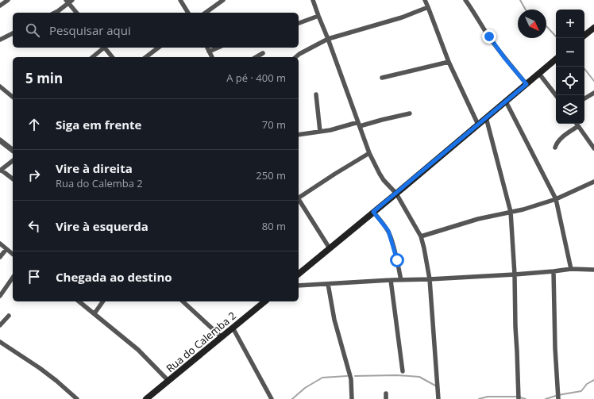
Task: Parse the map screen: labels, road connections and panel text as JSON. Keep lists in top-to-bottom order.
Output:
{
  "streets": {
    "main road": ["Rua do Calemba 2"]
  },
  "north": "bottom right",
  "page": {
    "map_buttons": ["+", "−"],
    "search": "Pesquisar aqui",
    "heading": ["5 min", "A pé · 400 m"],
    "list": [
      ["Siga em frente", "70 m"],
      ["Vire à direita", "Rua do Calemba 2", "250 m"],
      ["Vire à esquerda", "80 m"],
      "Chegada ao destino"
    ]
  }
}
